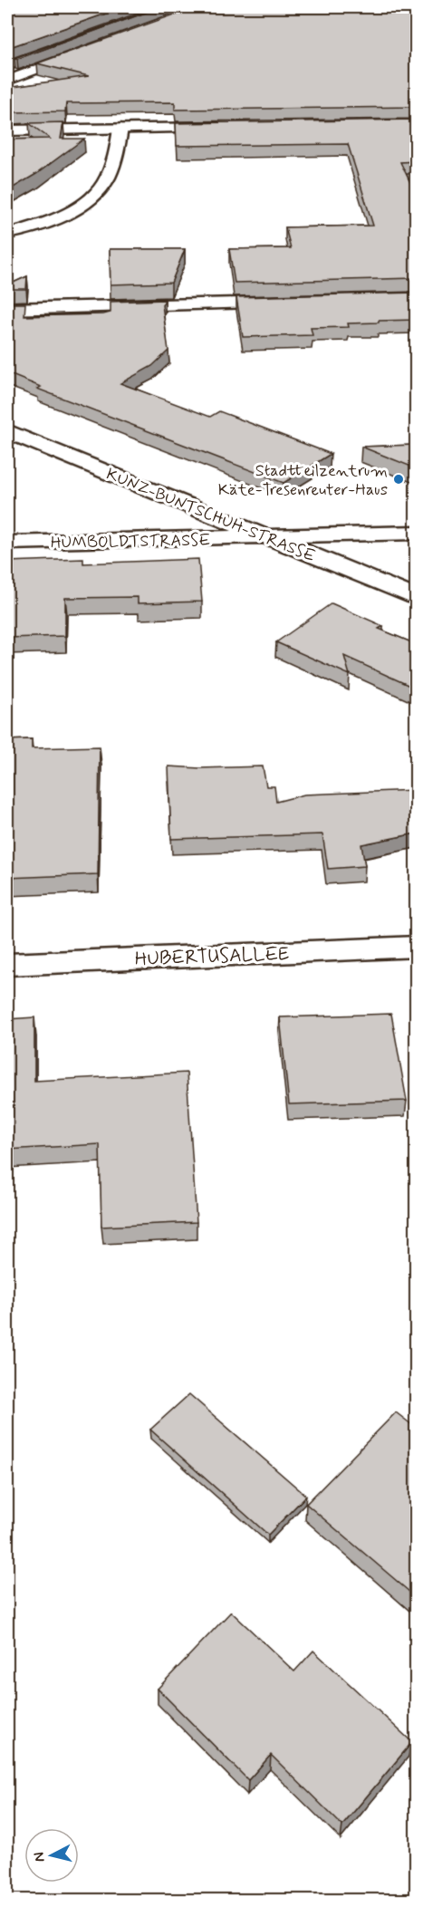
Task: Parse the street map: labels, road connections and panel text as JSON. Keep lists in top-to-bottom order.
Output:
{
  "streets": {
    "main road": ["KUNZ-BUNTSCHUH-STRASSE", "HUMBOLDTSTRASSE", "HUBERTUSALLEE"]
  },
  "crossings": [
    ["KUNZ-BUNTSCHUH-STRASSE", "HUMBOLDTSTRASSE"]
  ],
  "places": ["Stadtteilzentrum Käte-Tresenreuter-Haus"],
  "north": "left"
}
